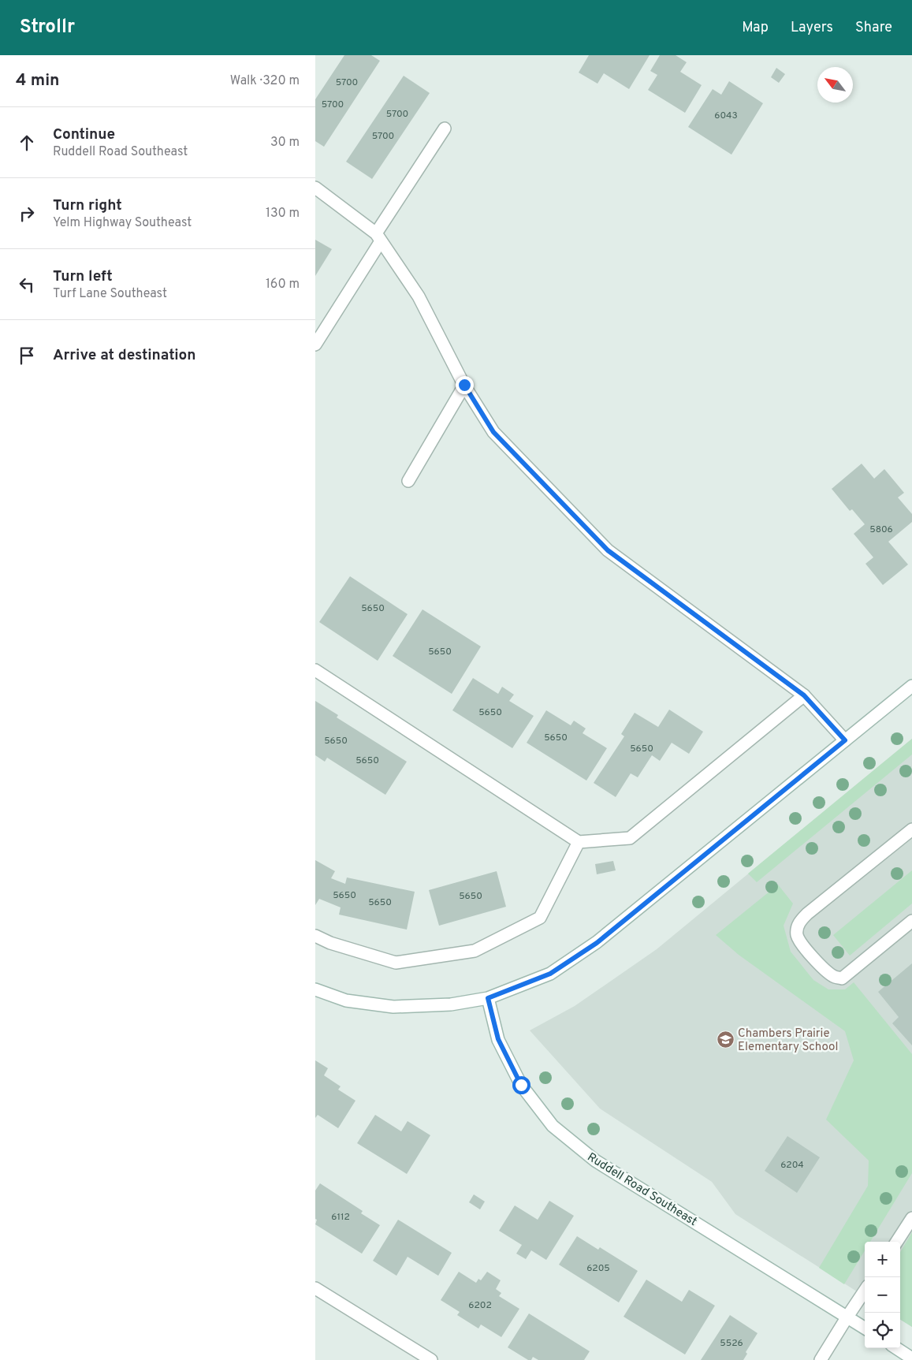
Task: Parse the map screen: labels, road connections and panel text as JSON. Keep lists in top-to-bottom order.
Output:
{
  "streets": {
    "street": ["Ruddell Road Southeast"]
  },
  "places": {
    "school or university": ["Chambers Prairie Elementary School"]
  },
  "house_numbers": [
    "5700",
    "5700",
    "5700",
    "6043",
    "5700",
    "5806",
    "5650",
    "5650",
    "5650",
    "5650",
    "5650",
    "5650",
    "5650",
    "5650",
    "5650",
    "5650",
    "6204",
    "6112",
    "6205",
    "6202",
    "5526"
  ],
  "north": "top left",
  "page": {
    "header": "Strollr",
    "nav": ["Map", "Layers", "Share"],
    "heading": ["4 min", "Walk · 320 m"],
    "list": [
      ["Continue", "Ruddell Road Southeast", "30 m"],
      ["Turn right", "Yelm Highway Southeast", "130 m"],
      ["Turn left", "Turf Lane Southeast", "160 m"],
      "Arrive at destination"
    ],
    "map_buttons": ["+", "−"]
  }
}
